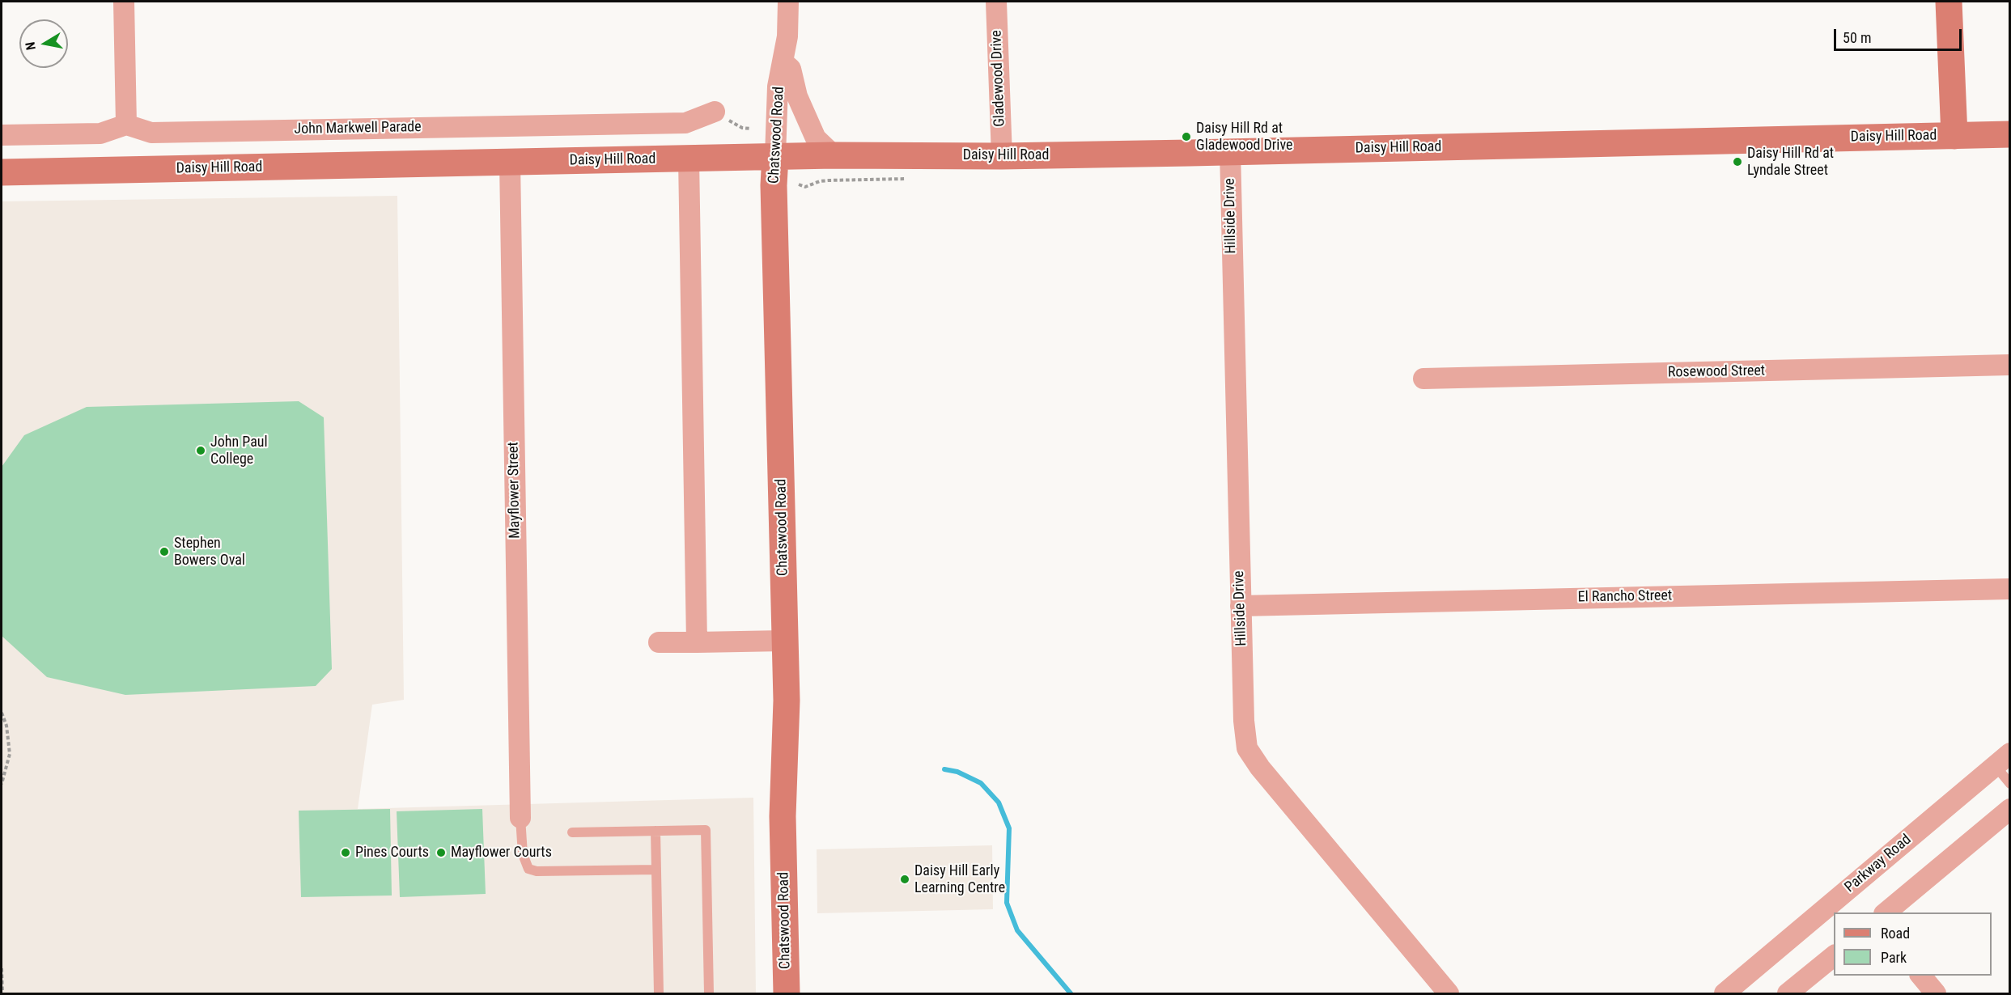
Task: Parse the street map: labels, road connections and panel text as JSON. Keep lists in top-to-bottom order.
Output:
{
  "streets": {
    "main road": ["Chatswood Road", "Daisy Hill Road"],
    "street": [
      "Gladewood Drive",
      "John Markwell Parade",
      "Hillside Drive",
      "Rosewood Street",
      "Mayflower Street",
      "El Rancho Street",
      "Parkway Road"
    ]
  },
  "crossings": [
    ["Gladewood Drive", "Daisy Hill Road"],
    ["Chatswood Road", "Daisy Hill Road"],
    ["Daisy Hill Road", "Hillside Drive"],
    ["Daisy Hill Road", "Mayflower Street"],
    ["Hillside Drive", "El Rancho Street"]
  ],
  "places": [
    "Daisy Hill Rd at Gladewood Drive",
    "Daisy Hill Rd at Lyndale Street",
    "John Paul College",
    "Stephen Bowers Oval",
    "Pines Courts",
    "Mayflower Courts",
    "Daisy Hill Early Learning Centre"
  ],
  "legend": ["Road", "Park"],
  "scale_bar": "50 m",
  "north": "left"
}
